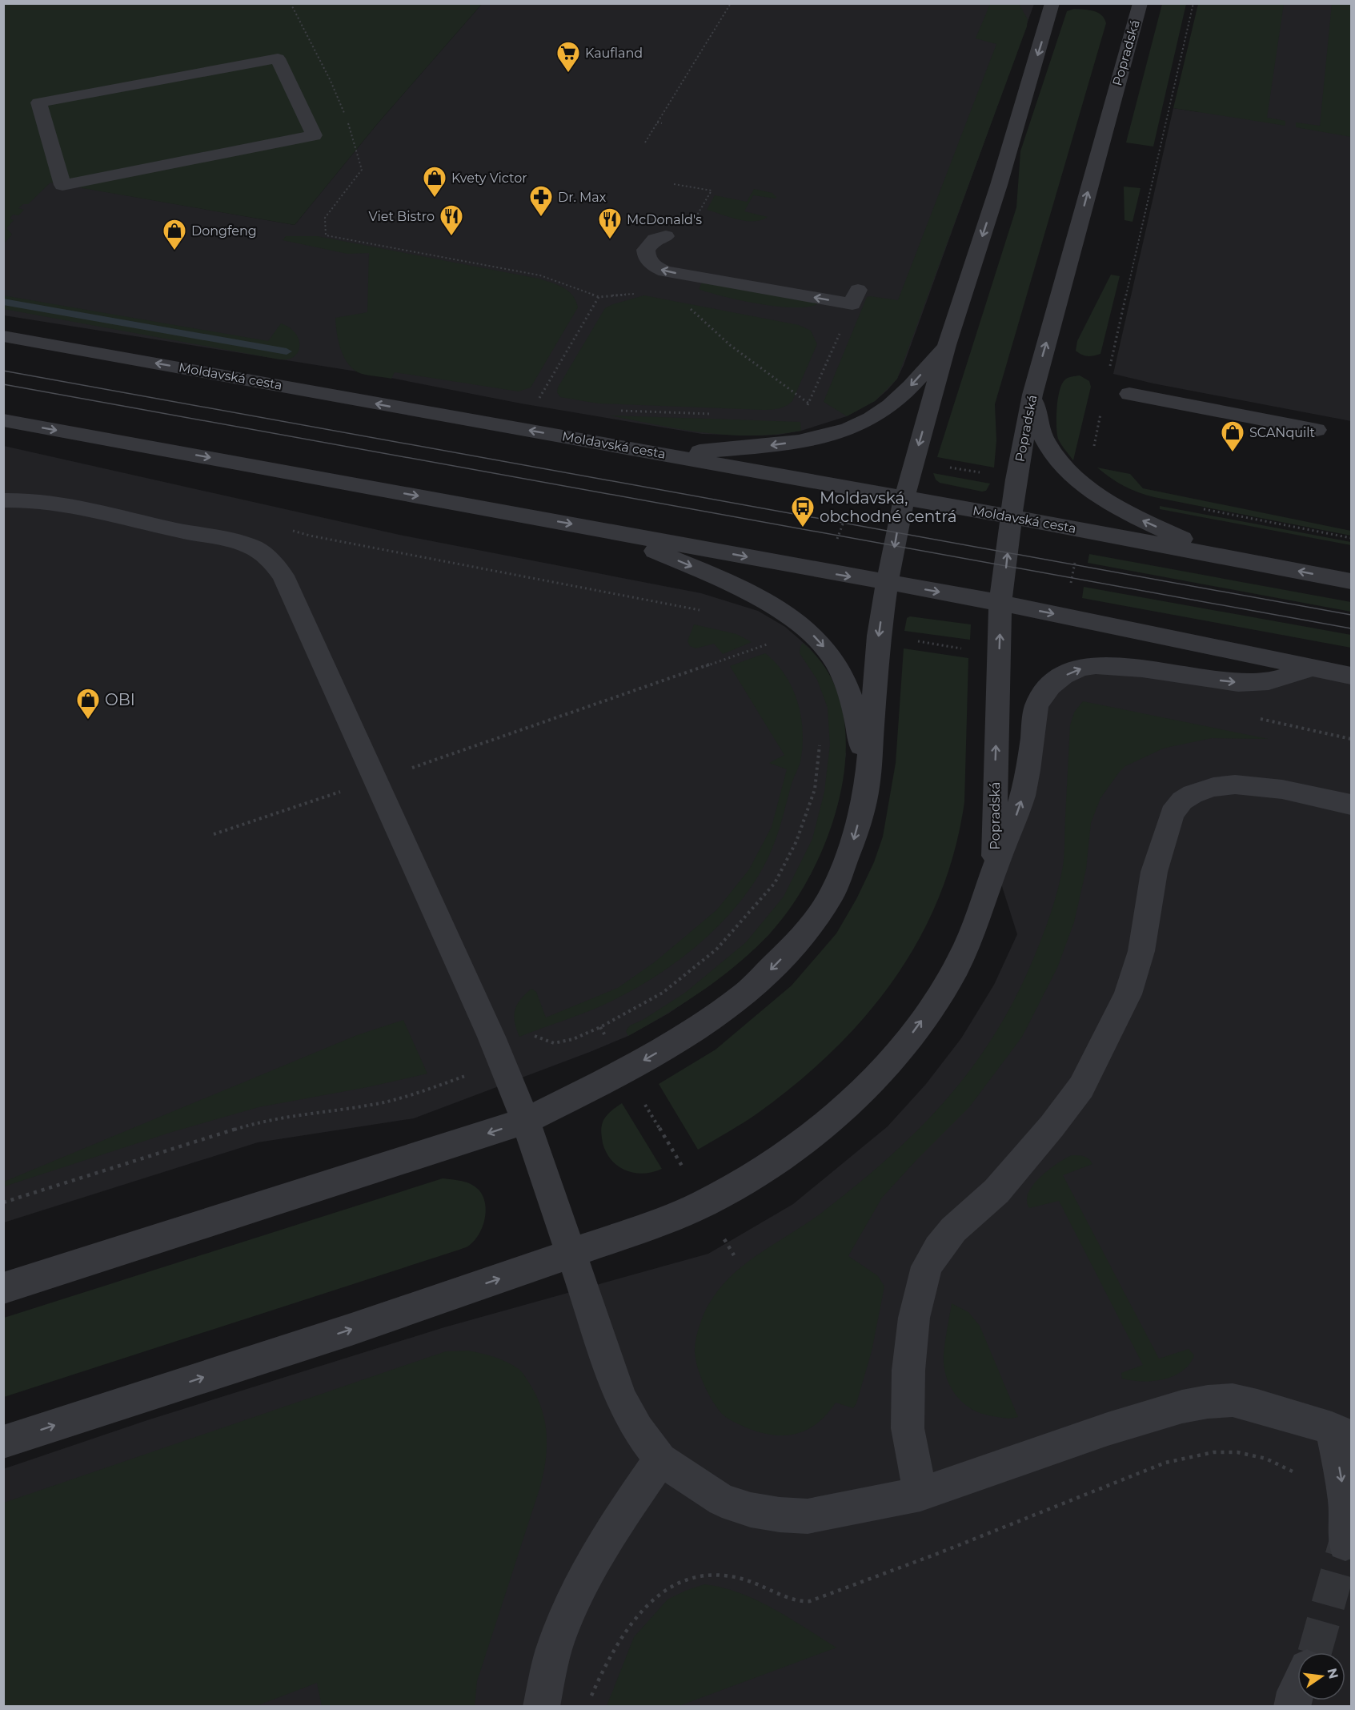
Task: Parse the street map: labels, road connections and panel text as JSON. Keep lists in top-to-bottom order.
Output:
{
  "streets": {
    "street": ["Popradská", "Moldavská cesta"]
  },
  "crossings": [
    ["Popradská", "Moldavská cesta"]
  ],
  "places": {
    "supermarket": ["Kaufland"],
    "shop": [
      "Kvety Victor",
      "Dongfeng",
      "SCANquilt",
      "OBI"
    ],
    "pharmacy": ["Dr. Max"],
    "restaurant": ["Viet Bistro", "McDonald's"],
    "bus stop": ["Moldavská, obchodné centrá"]
  },
  "north": "right"
}
